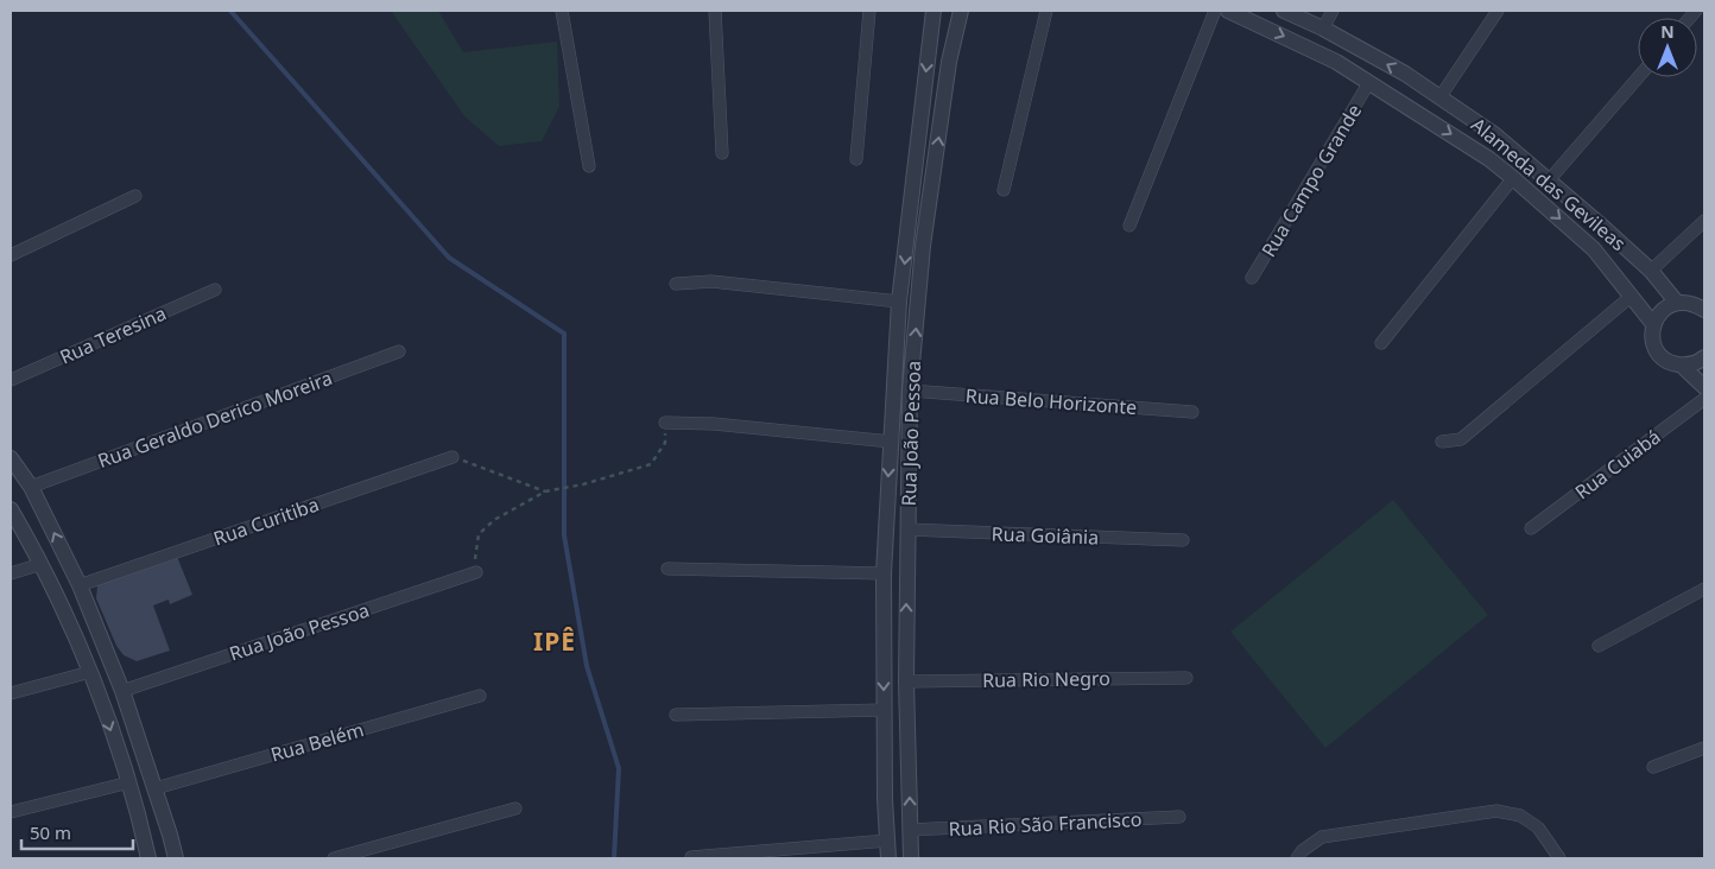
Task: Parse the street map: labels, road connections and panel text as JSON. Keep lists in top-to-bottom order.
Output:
{
  "streets": {
    "street": [
      "Rua Campo Grande",
      "Alameda das Gevileas",
      "Rua Teresina",
      "Rua Belo Horizonte",
      "Rua Geraldo Derico Moreira",
      "Rua João Pessoa",
      "Rua Cuiabá",
      "Rua Curitiba",
      "Rua Goiânia",
      "Rua Rio Negro",
      "Rua Belém",
      "Rua Rio São Francisco"
    ]
  },
  "crossings": [
    ["Rua Campo Grande", "Alameda das Gevileas"],
    ["Rua Belo Horizonte", "Rua João Pessoa"],
    ["Rua João Pessoa", "Rua Goiânia"],
    ["Rua João Pessoa", "Rua Rio Negro"],
    ["Rua João Pessoa", "Rua Rio São Francisco"]
  ],
  "districts": ["IPÊ"],
  "scale_bar": "50 m",
  "north": "top"
}
